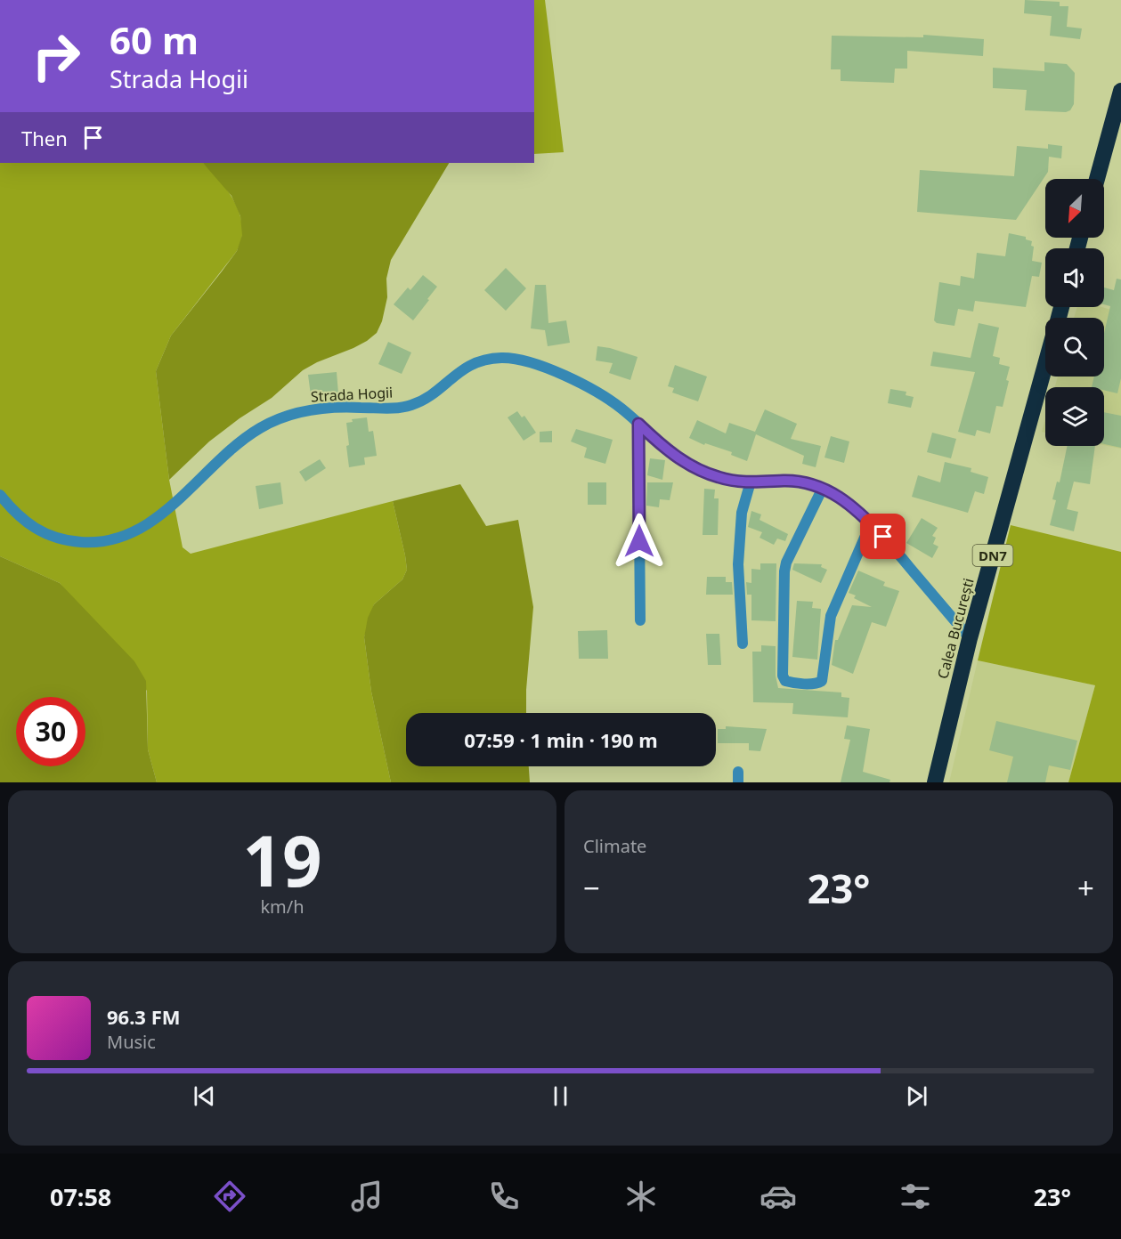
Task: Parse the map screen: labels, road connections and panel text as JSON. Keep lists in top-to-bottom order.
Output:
{
  "streets": {
    "highway": ["DN7", "Calea București"],
    "street": ["Strada Hogii"]
  },
  "crossings": [
    ["Strada Hogii", "Calea București"]
  ],
  "north": "bottom left",
  "page": {
    "turn": ["60 m", "Strada Hogii"],
    "then": "Then",
    "limit": "30",
    "trip": "07:59 · 1 min · 190 m",
    "tile": [
      ["19", "km/h"],
      "Climate"
    ],
    "heat": ["−", "23°", "+"],
    "song": ["96.3 FM", "Music"],
    "tabs": ["07:58", "23°"]
  }
}
